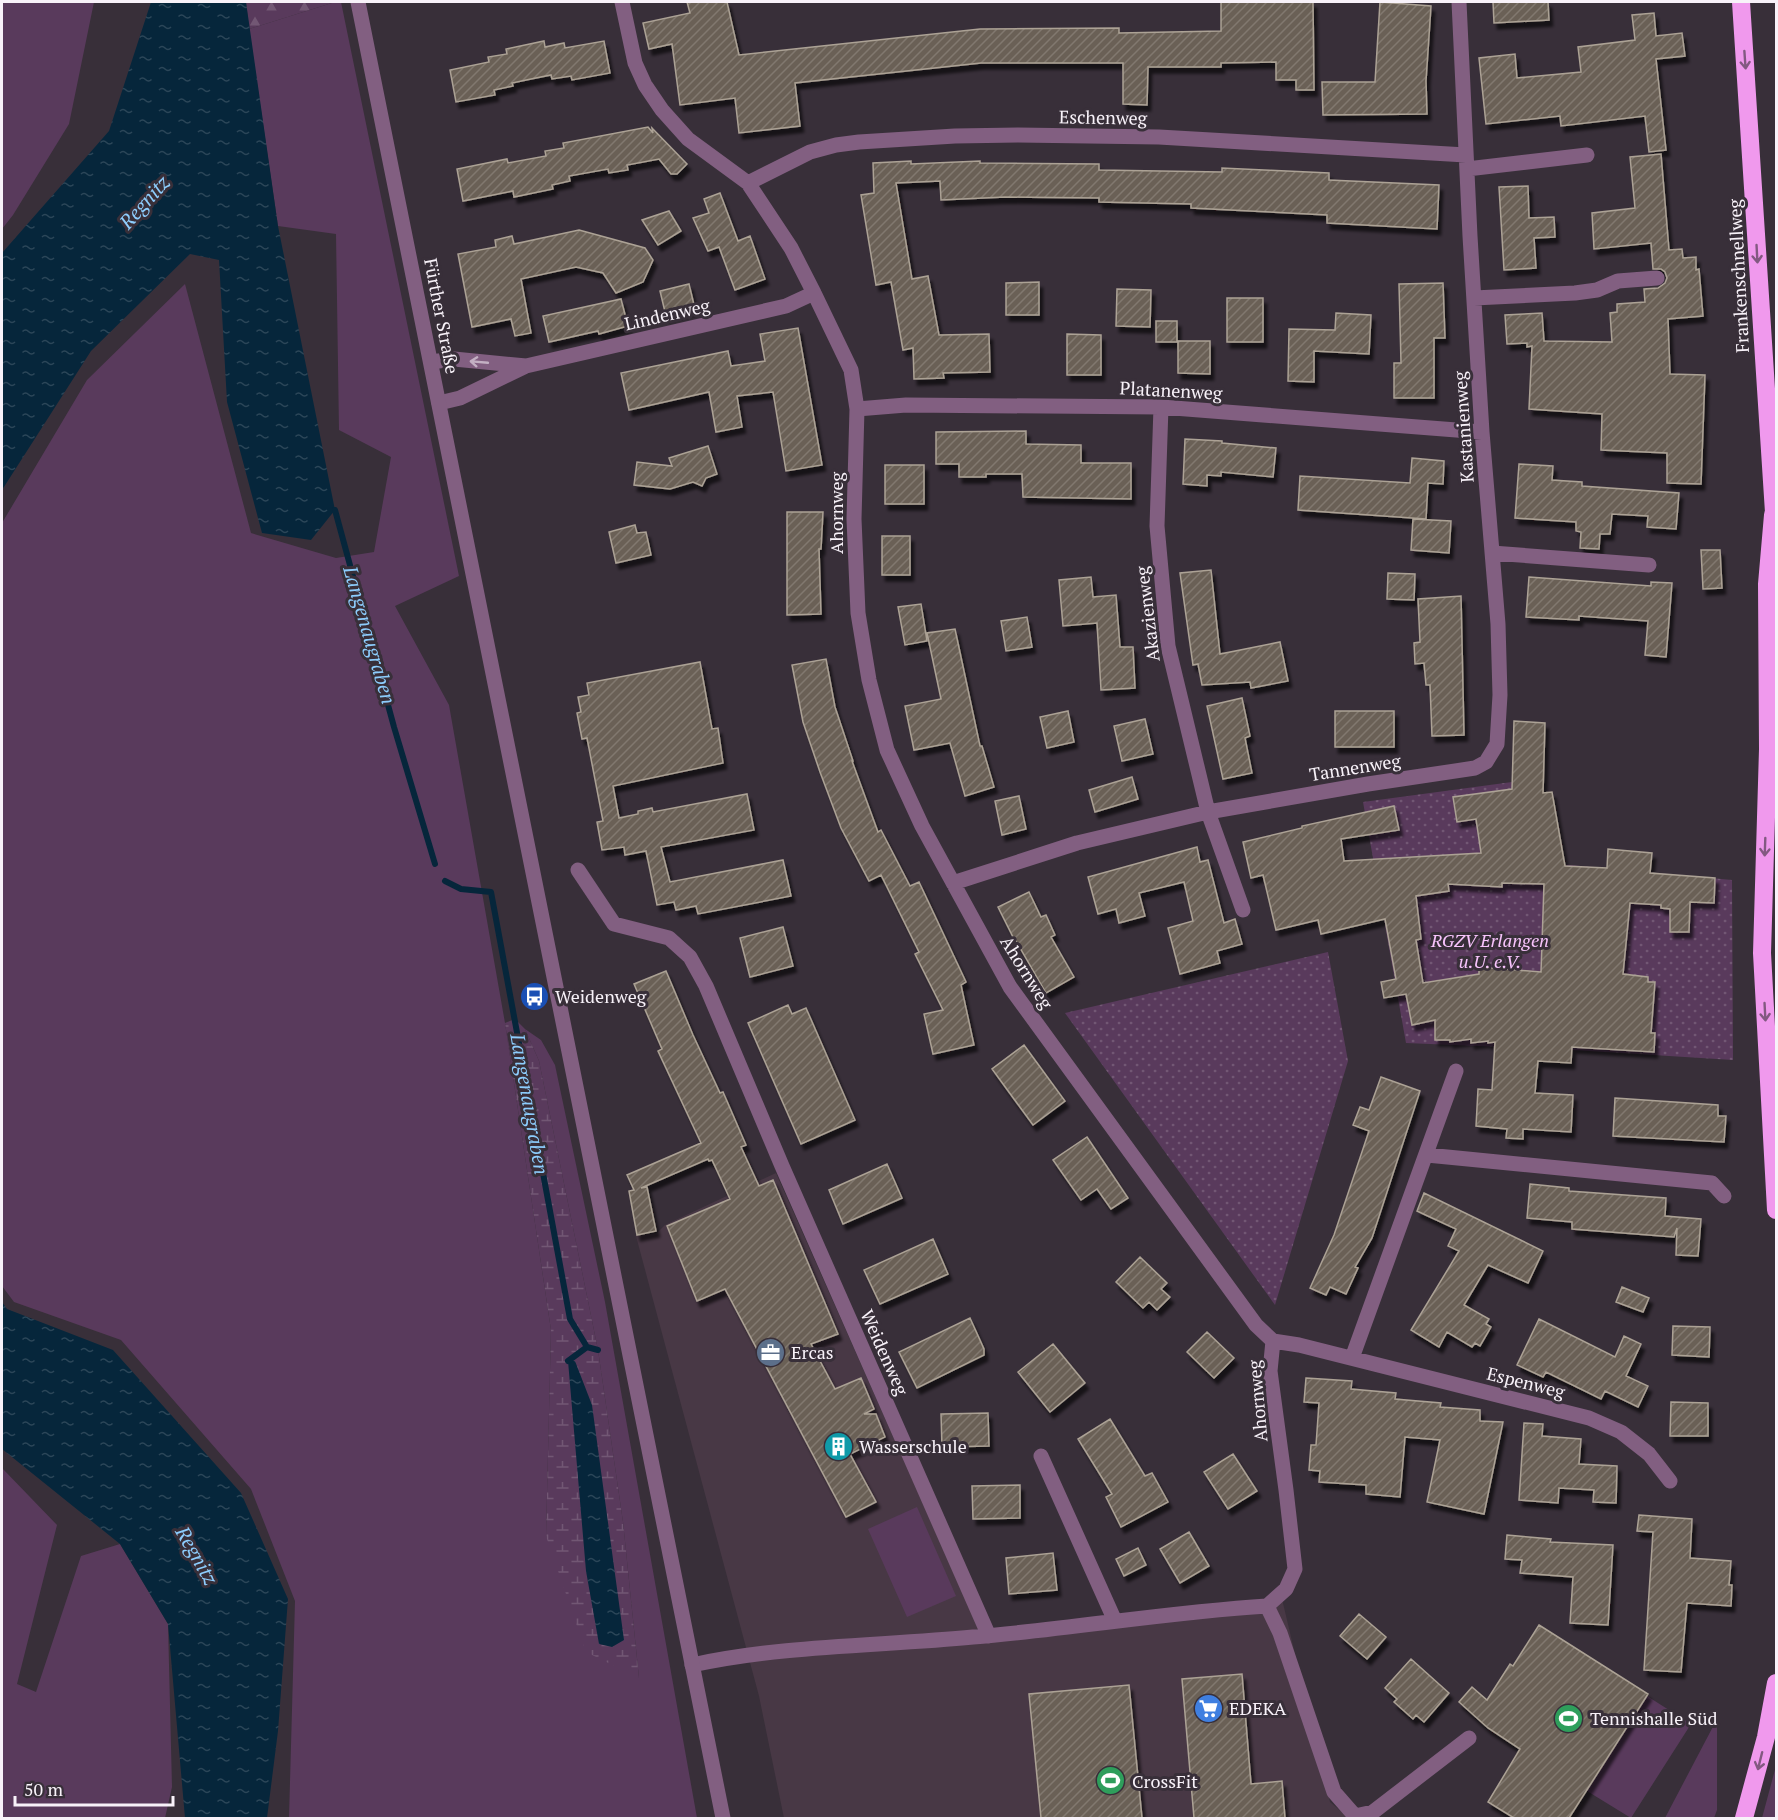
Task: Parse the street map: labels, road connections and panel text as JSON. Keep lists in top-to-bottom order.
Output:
{
  "streets": {
    "highway": ["Frankenschnellweg"],
    "street": [
      "Eschenweg",
      "Lindenweg",
      "Fürther Straße",
      "Platanenweg",
      "Kastanienweg",
      "Ahornweg",
      "Akazienweg",
      "Tannenweg",
      "Weidenweg",
      "Espenweg"
    ]
  },
  "crossings": [
    ["Eschenweg", "Kastanienweg"],
    ["Eschenweg", "Ahornweg"],
    ["Lindenweg", "Fürther Straße"],
    ["Lindenweg", "Ahornweg"],
    ["Platanenweg", "Kastanienweg"],
    ["Platanenweg", "Ahornweg"],
    ["Platanenweg", "Akazienweg"],
    ["Kastanienweg", "Tannenweg"],
    ["Ahornweg", "Tannenweg"],
    ["Ahornweg", "Espenweg"],
    ["Akazienweg", "Tannenweg"]
  ],
  "one_way": ["Frankenschnellweg"],
  "water": ["Regnitz", "Langenaugraben"],
  "parks": ["RGZV Erlangen u.U. e.V."],
  "places": {
    "bus stop": ["Weidenweg"],
    "office": ["Ercas"],
    "building": ["Wasserschule"],
    "supermarket": ["EDEKA"],
    "sports": ["Tennishalle Süd", "CrossFit"]
  },
  "scale_bar": "50 m"
}
